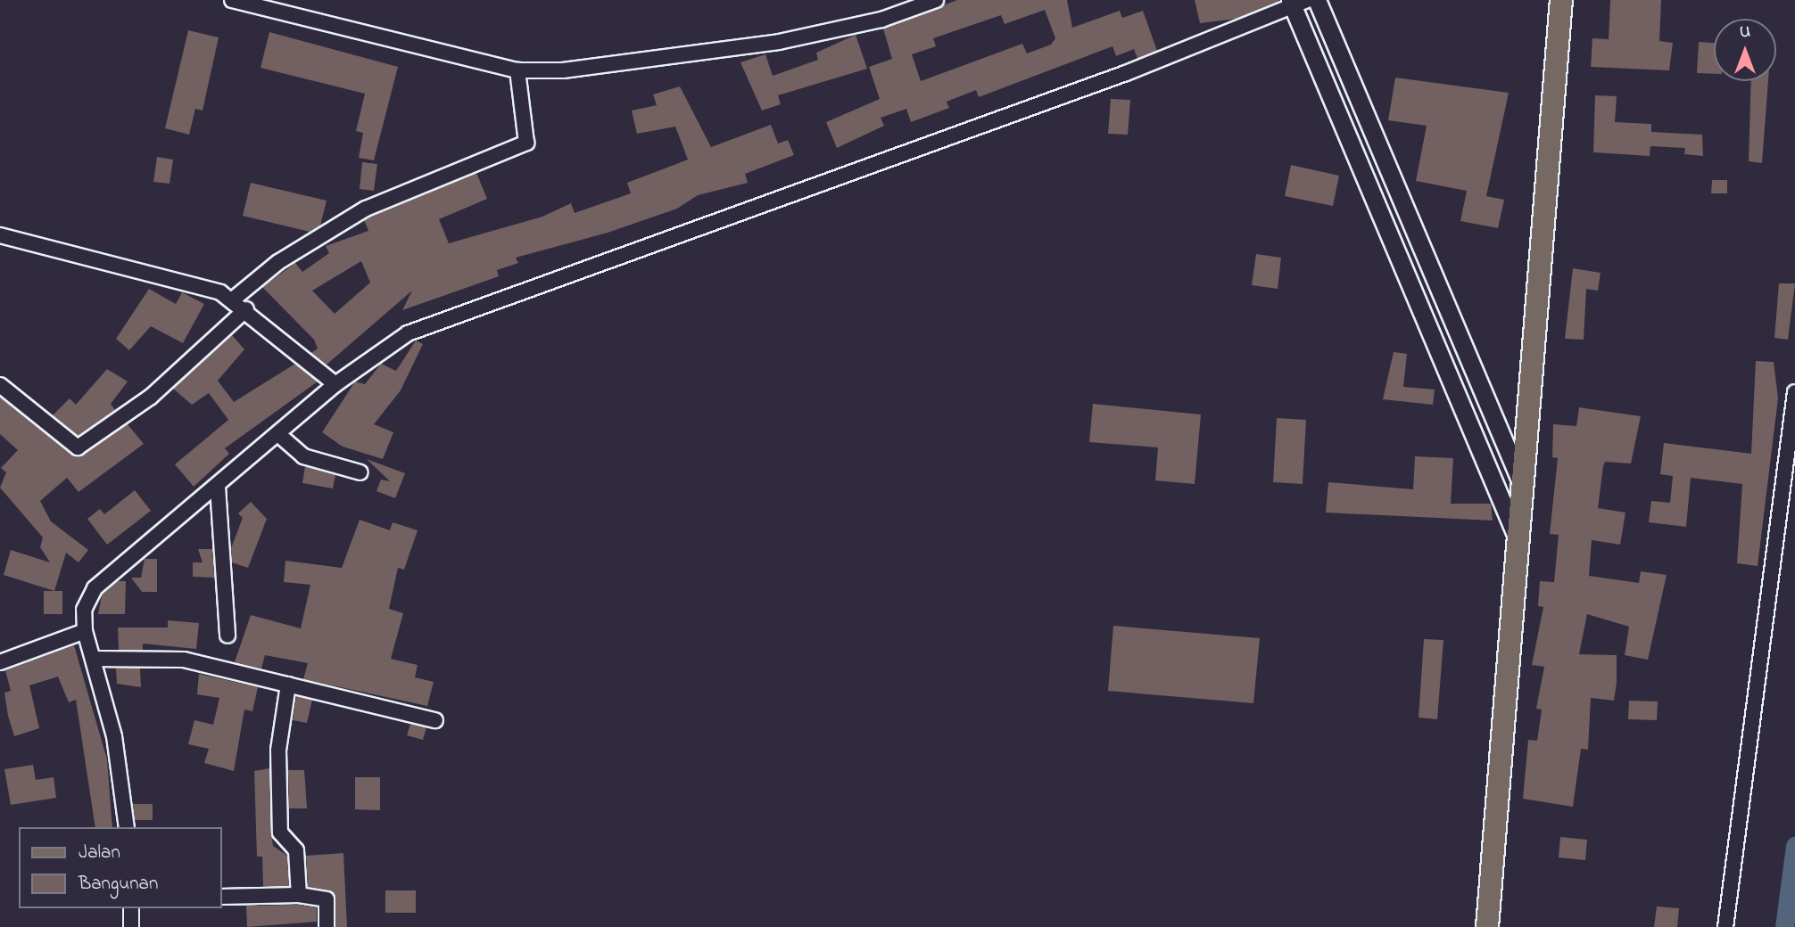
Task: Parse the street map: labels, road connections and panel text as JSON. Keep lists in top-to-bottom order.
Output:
{
  "legend": ["Jalan", "Bangunan"],
  "north": "top"
}
